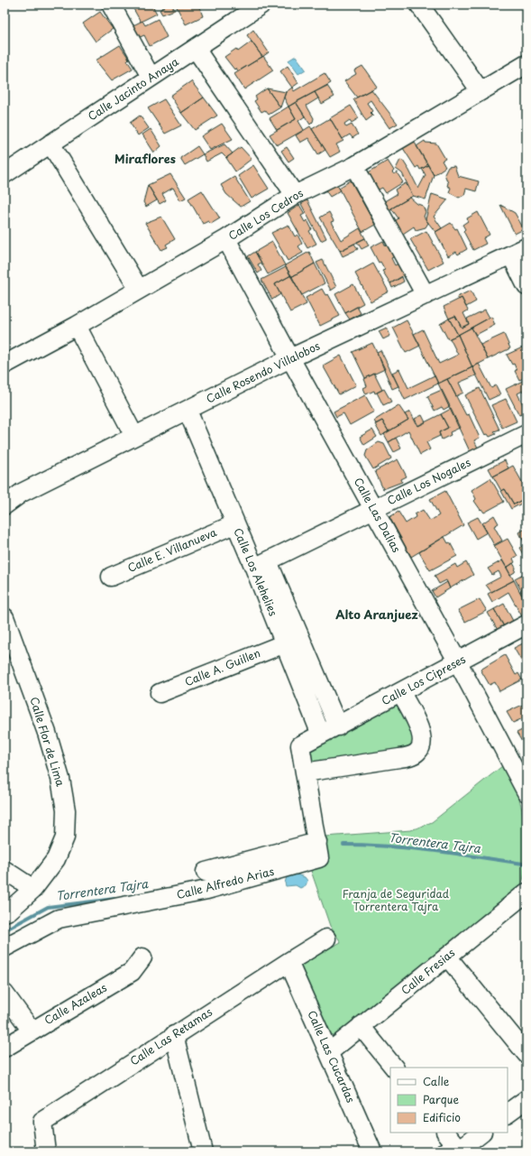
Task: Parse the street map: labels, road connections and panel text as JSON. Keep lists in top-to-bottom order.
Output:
{
  "streets": {
    "street": [
      "Calle Jacinto Anaya",
      "Calle Los Cedros",
      "Calle Rosendo Villalobos",
      "Calle Los Nogales",
      "Calle Las Dalias",
      "Calle E. Villanueva",
      "Calle Los Alehelies",
      "Calle A. Guillen",
      "Calle Los Cipreses",
      "Calle Flor de Lima",
      "Calle Alfredo Arias",
      "Calle Fresias",
      "Calle Azaleas",
      "Calle Las Retamas",
      "Calle Las Cucardas"
    ]
  },
  "crossings": [
    ["Calle Los Cedros", "Calle Las Dalias"],
    ["Calle Rosendo Villalobos", "Calle Las Dalias"],
    ["Calle Rosendo Villalobos", "Calle Los Alehelies"],
    ["Calle Los Nogales", "Calle Las Dalias"],
    ["Calle Los Nogales", "Calle Los Alehelies"],
    ["Calle Las Dalias", "Calle Los Cipreses"],
    ["Calle E. Villanueva", "Calle Los Alehelies"],
    ["Calle Los Alehelies", "Calle A. Guillen"],
    ["Calle Los Alehelies", "Calle Los Cipreses"],
    ["Calle Los Cipreses", "Calle Alfredo Arias"],
    ["Calle Fresias", "Calle Las Cucardas"],
    ["Calle Las Retamas", "Calle Las Cucardas"]
  ],
  "districts": ["Miraflores", "Alto Aranjuez"],
  "water": ["Torrentera Tajra"],
  "parks": ["Franja de Seguridad Torrentera Tajra"],
  "legend": ["Calle", "Parque", "Edificio"]
}
